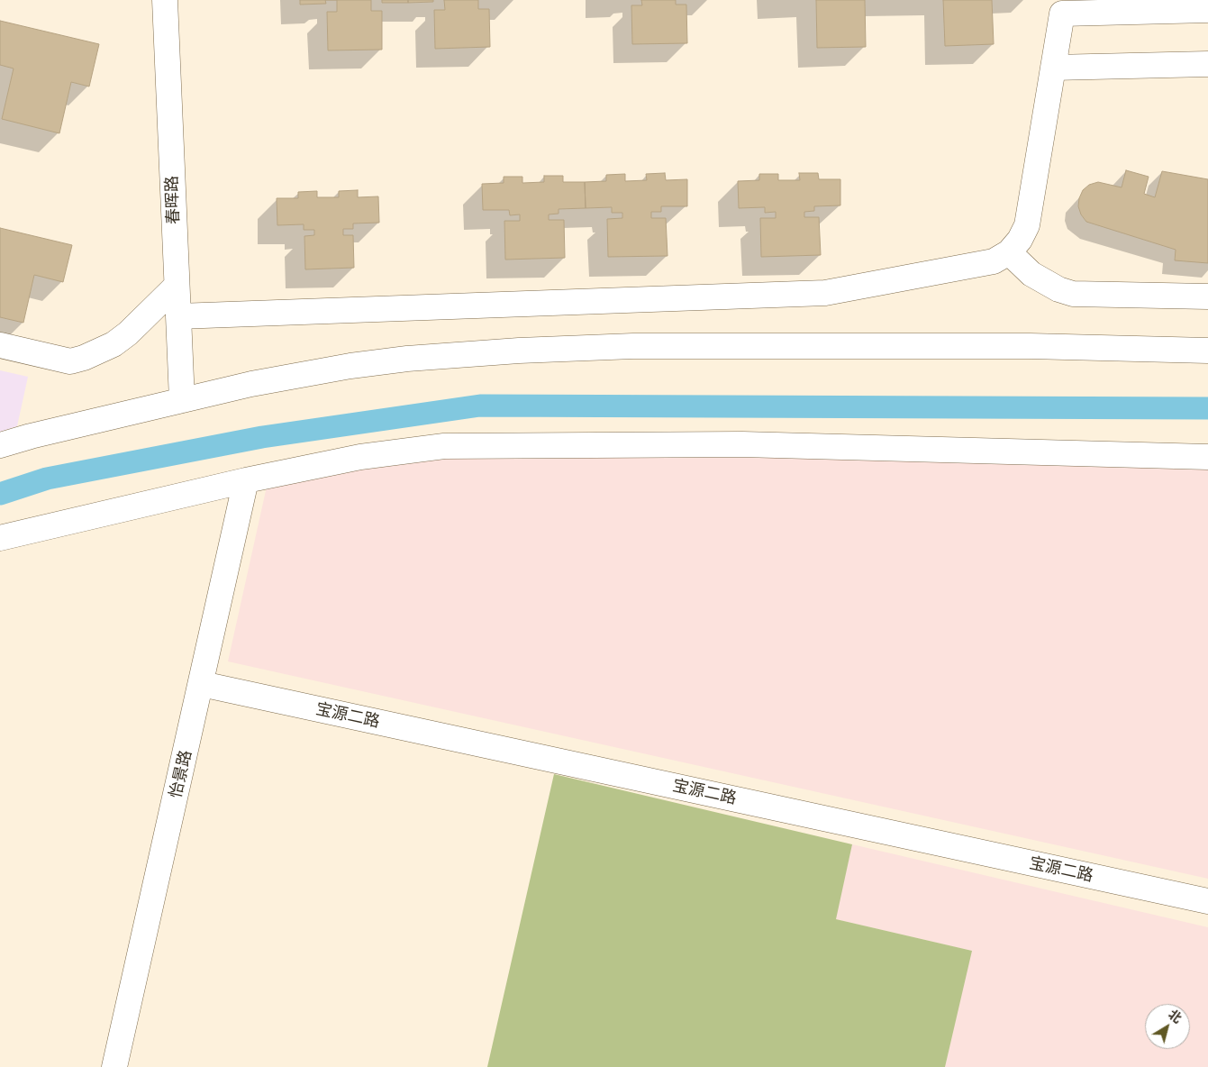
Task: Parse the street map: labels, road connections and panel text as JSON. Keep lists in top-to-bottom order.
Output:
{
  "streets": {
    "street": ["春晖路", "宝源二路", "怡景路"]
  },
  "crossings": [
    ["宝源二路", "怡景路"]
  ],
  "north": "top right"
}
